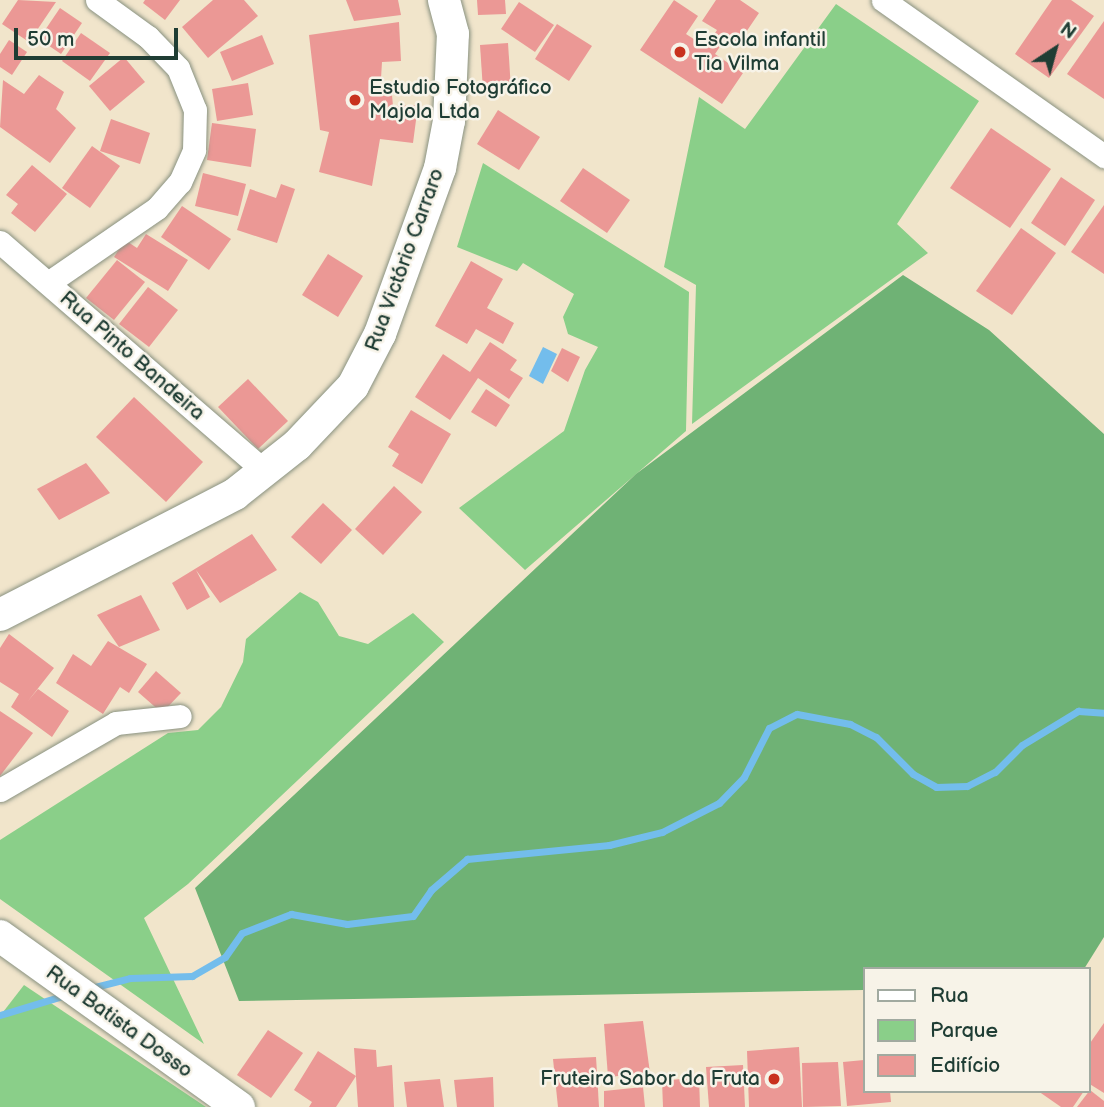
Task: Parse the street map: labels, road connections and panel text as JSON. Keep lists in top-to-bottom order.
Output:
{
  "streets": {
    "main road": ["Rua Victório Carraro", "Rua Batista Dosso"],
    "street": ["Rua Pinto Bandeira"]
  },
  "crossings": [
    ["Rua Victório Carraro", "Rua Pinto Bandeira"]
  ],
  "places": ["Escola infantil Tia Vilma", "Estudio Fotográfico Majola Ltda", "Fruteira Sabor da Fruta"],
  "legend": ["Rua", "Parque", "Edifício"],
  "scale_bar": "50 m",
  "north": "top right"
}
